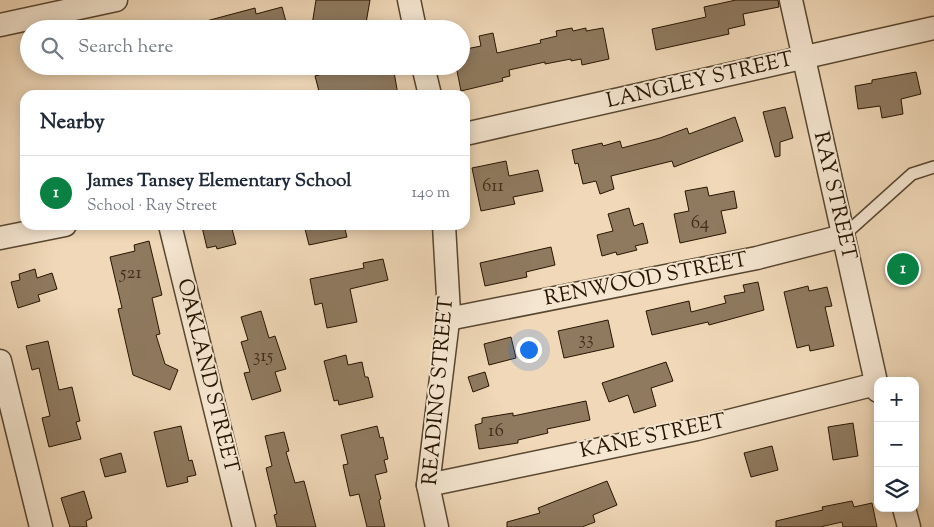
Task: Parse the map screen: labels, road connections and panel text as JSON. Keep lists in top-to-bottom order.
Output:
{
  "streets": {
    "street": [
      "LANGLEY STREET",
      "RAY STREET",
      "RENWOOD STREET",
      "OAKLAND STREET",
      "READING STREET",
      "KANE STREET"
    ]
  },
  "crossings": [
    ["LANGLEY STREET", "RAY STREET"],
    ["RAY STREET", "RENWOOD STREET"],
    ["RENWOOD STREET", "READING STREET"],
    ["READING STREET", "KANE STREET"]
  ],
  "house_numbers": [
    "611",
    "64",
    "521",
    "33",
    "315",
    "16"
  ],
  "page": {
    "search": "Search here",
    "heading": "Nearby",
    "list": [
      {
        "mark": "1",
        "name": "James Tansey Elementary School",
        "note": "School · Ray Street",
        "value": "140 m"
      }
    ],
    "pins": "1",
    "map_buttons": ["+", "−"]
  }
}
